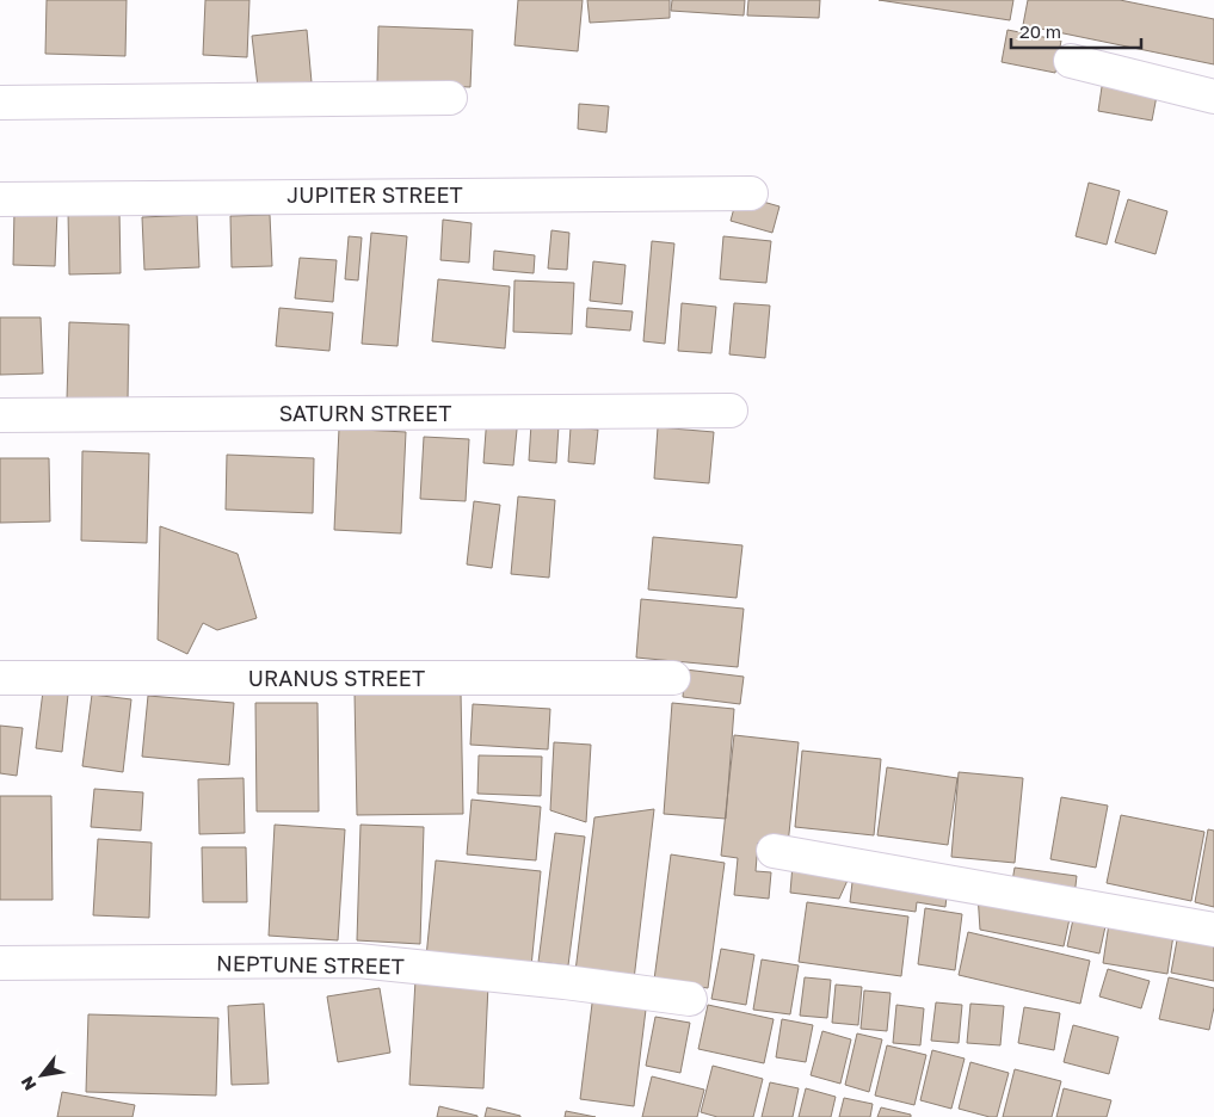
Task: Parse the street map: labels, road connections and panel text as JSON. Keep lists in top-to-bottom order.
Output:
{
  "streets": {
    "street": [
      "JUPITER STREET",
      "SATURN STREET",
      "URANUS STREET",
      "NEPTUNE STREET"
    ]
  },
  "scale_bar": "20 m",
  "north": "bottom left"
}
